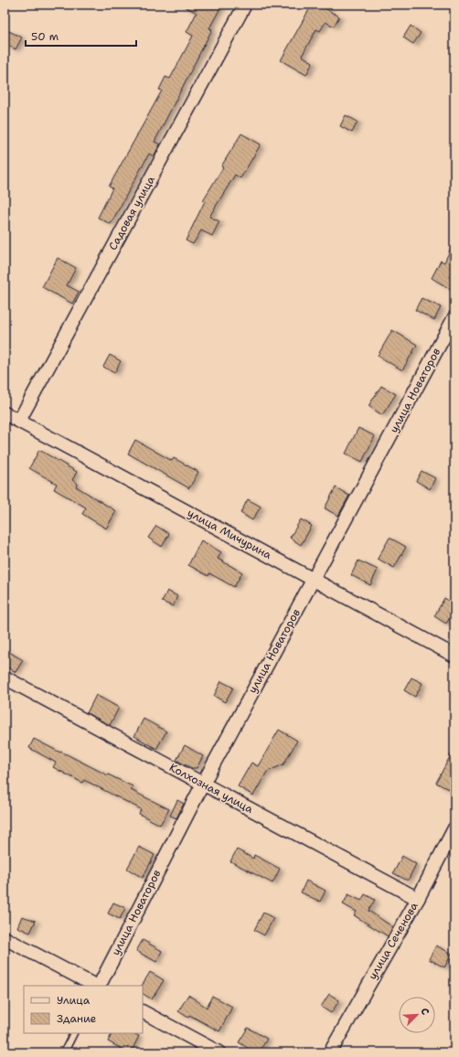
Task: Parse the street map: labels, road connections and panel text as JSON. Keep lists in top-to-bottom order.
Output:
{
  "streets": {
    "street": [
      "Садовая улица",
      "улица Новаторов",
      "улица Мичурина",
      "Колхозная улица",
      "улица Сеченова"
    ]
  },
  "crossings": [
    ["Садовая улица", "улица Мичурина"],
    ["улица Новаторов", "улица Мичурина"],
    ["улица Новаторов", "Колхозная улица"],
    ["Колхозная улица", "улица Сеченова"]
  ],
  "legend": ["Улица", "Здание"],
  "scale_bar": "50 m",
  "north": "top right"
}
